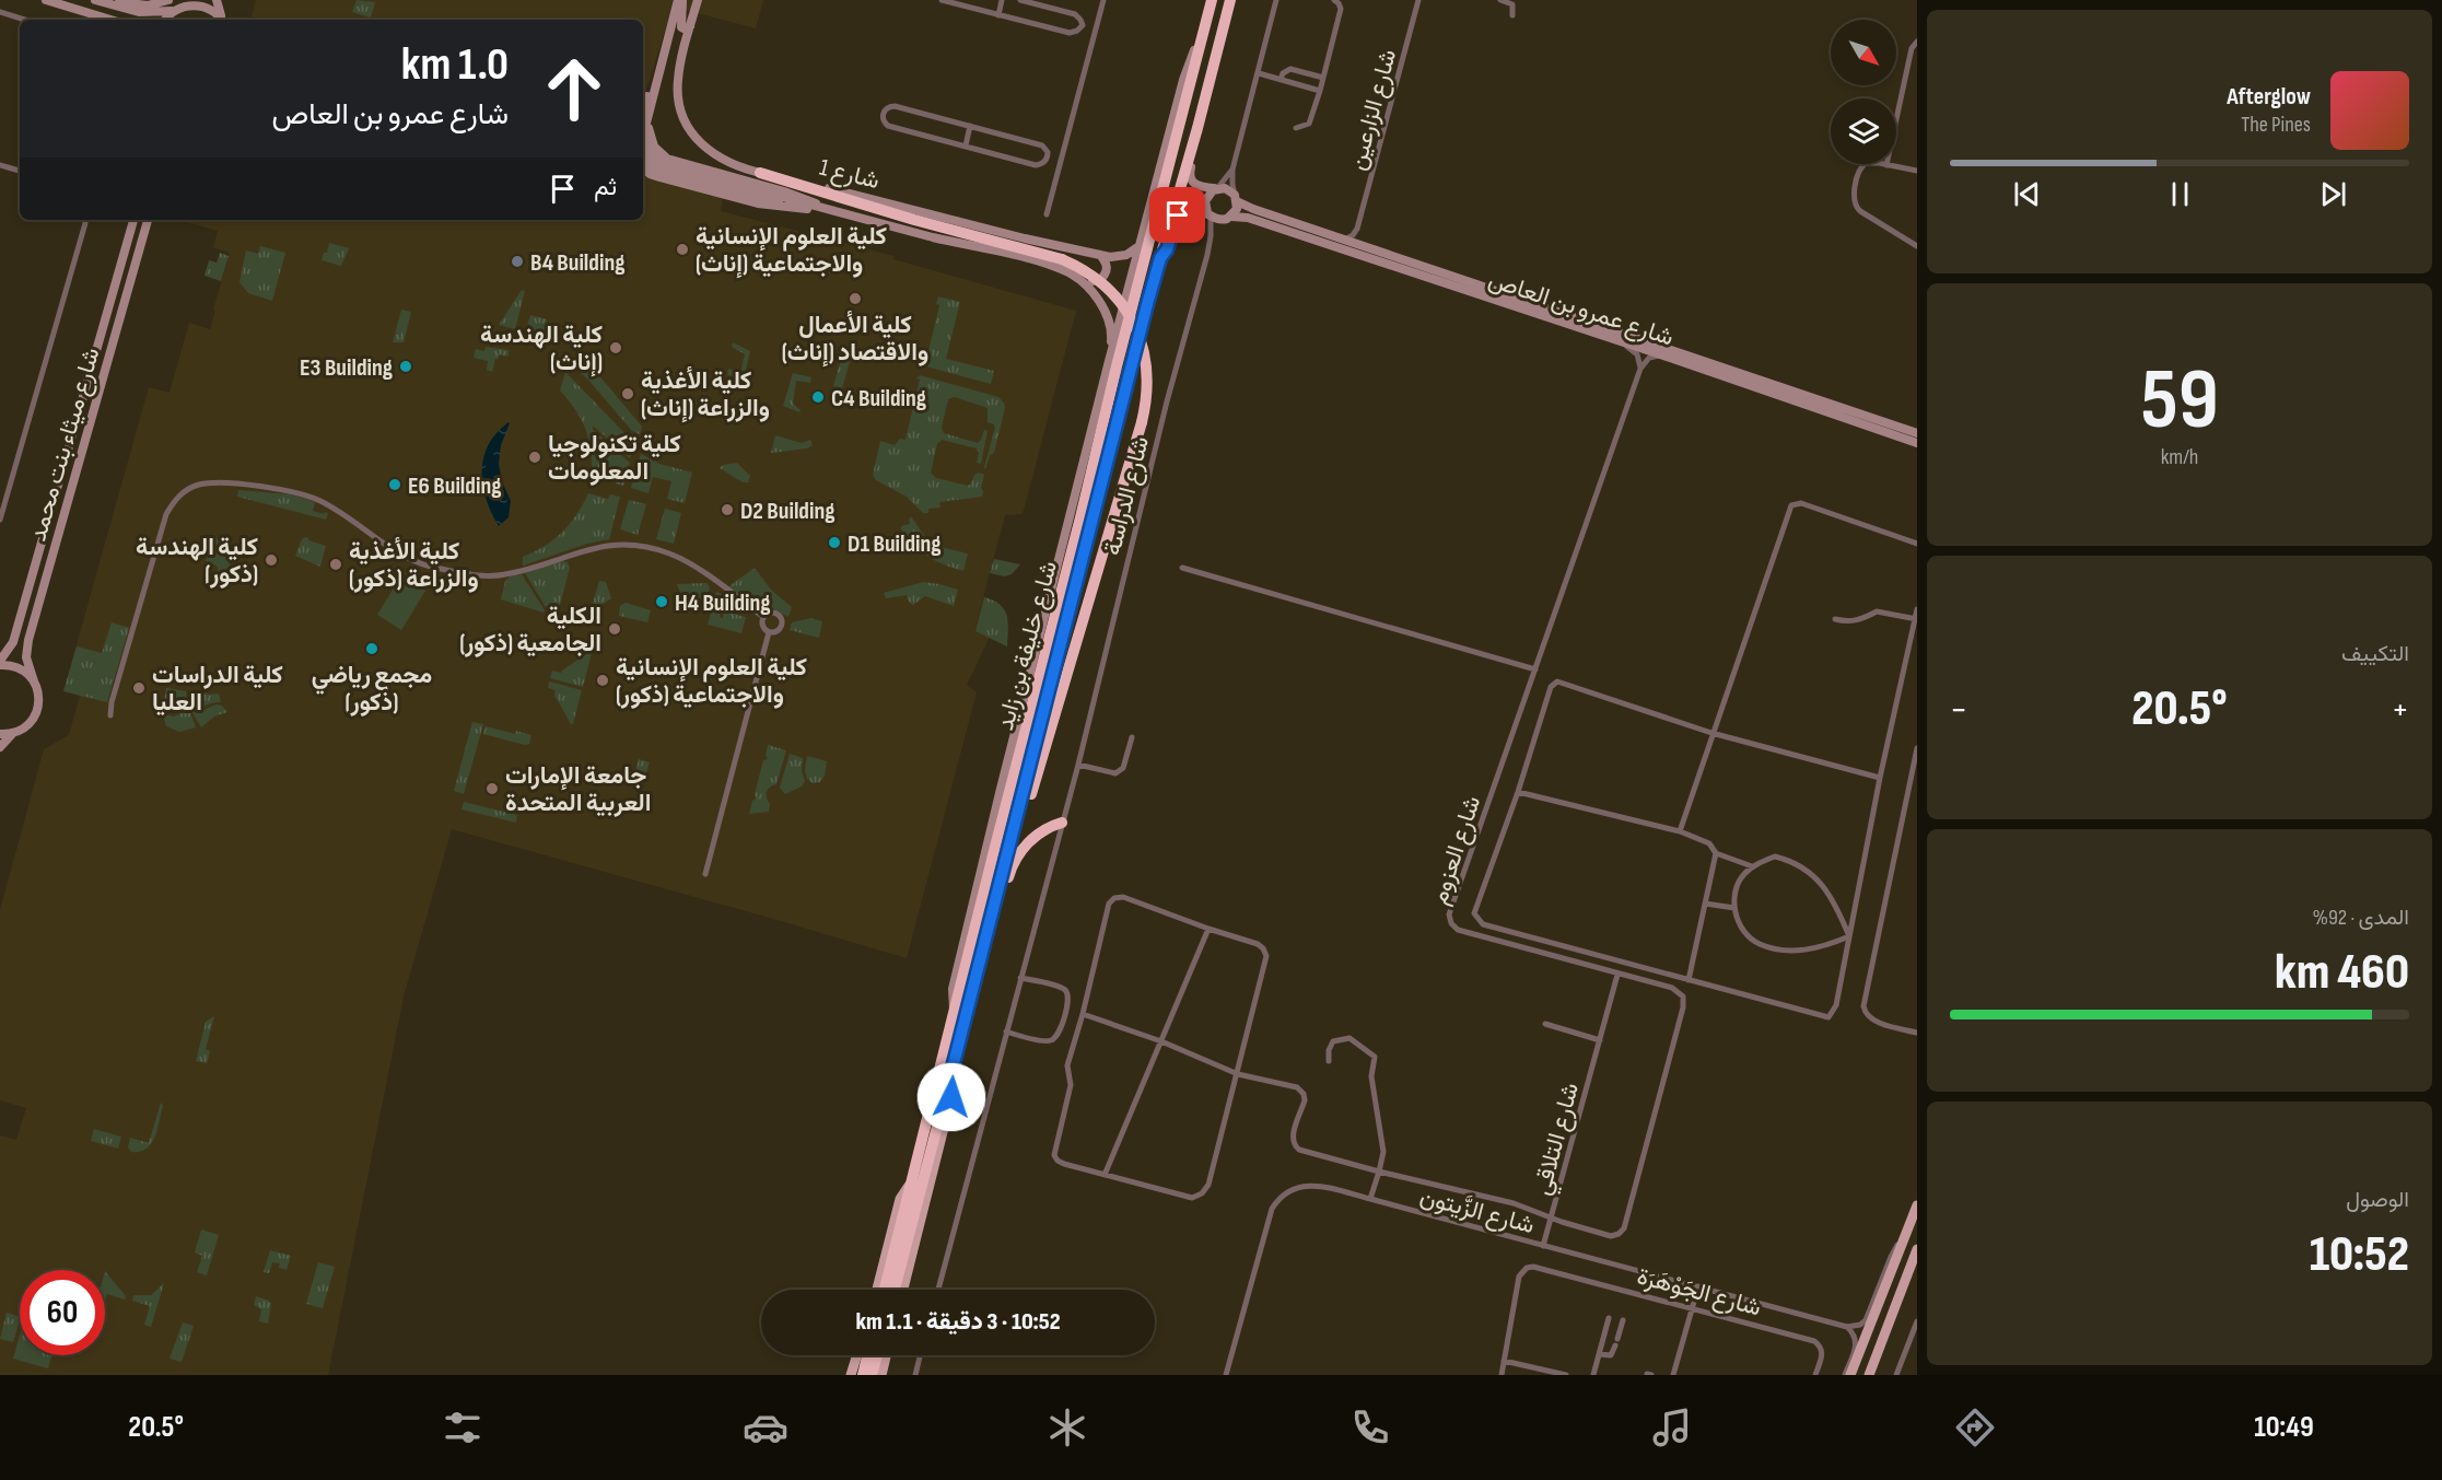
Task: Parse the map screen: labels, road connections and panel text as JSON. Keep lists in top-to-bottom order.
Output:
{
  "streets": {
    "highway": ["شارع خليفة بن زايد"],
    "street": [
      "شارع الزارعين",
      "شارع 1",
      "شارع عمرو بن العاص",
      "شارع ميثاء بنت محمد",
      "شارع الدراسة",
      "شارع العزوم",
      "شارع التلاقي",
      "شارع الزَّيتون",
      "شارع الجَوْهَرَة"
    ]
  },
  "crossings": [
    ["شارع العزوم", "شارع التلاقي"],
    ["شارع التلاقي", "شارع الزَّيتون"]
  ],
  "places": [
    "كلية العلوم الإنسانية والاجتماعية (إناث)",
    "B4 Building",
    "كلية الأعمال والاقتصاد (إناث)",
    "كلية الهندسة (إناث)",
    "E3 Building",
    "كلية الأغذية والزراعة (إناث)",
    "C4 Building",
    "كلية تكنولوجيا المعلومات",
    "E6 Building",
    "D2 Building",
    "D1 Building",
    "كلية الهندسة (ذكور)",
    "كلية الأغذية والزراعة (ذكور)",
    "H4 Building",
    "الكلية الجامعية (ذكور)",
    "مجمع رياضي (ذكور)",
    "كلية العلوم الإنسانية والاجتماعية (ذكور)",
    "كلية الدراسات العليا",
    "جامعة الإمارات العربية المتحدة"
  ],
  "north": "bottom right",
  "page": {
    "turn": ["1.0 km", "شارع عمرو بن العاص"],
    "song": ["Afterglow", "The Pines"],
    "then": "ثم",
    "tile": [
      ["59", "km/h"],
      "التكييف",
      ["المدى · 92%", "460 km"],
      ["الوصول", "10:52"]
    ],
    "heat": ["−", "20.5°", "+"],
    "limit": "60",
    "trip": "10:52 · 3 دقيقة · 1.1 km",
    "tabs": ["10:49", "20.5°"]
  }
}
